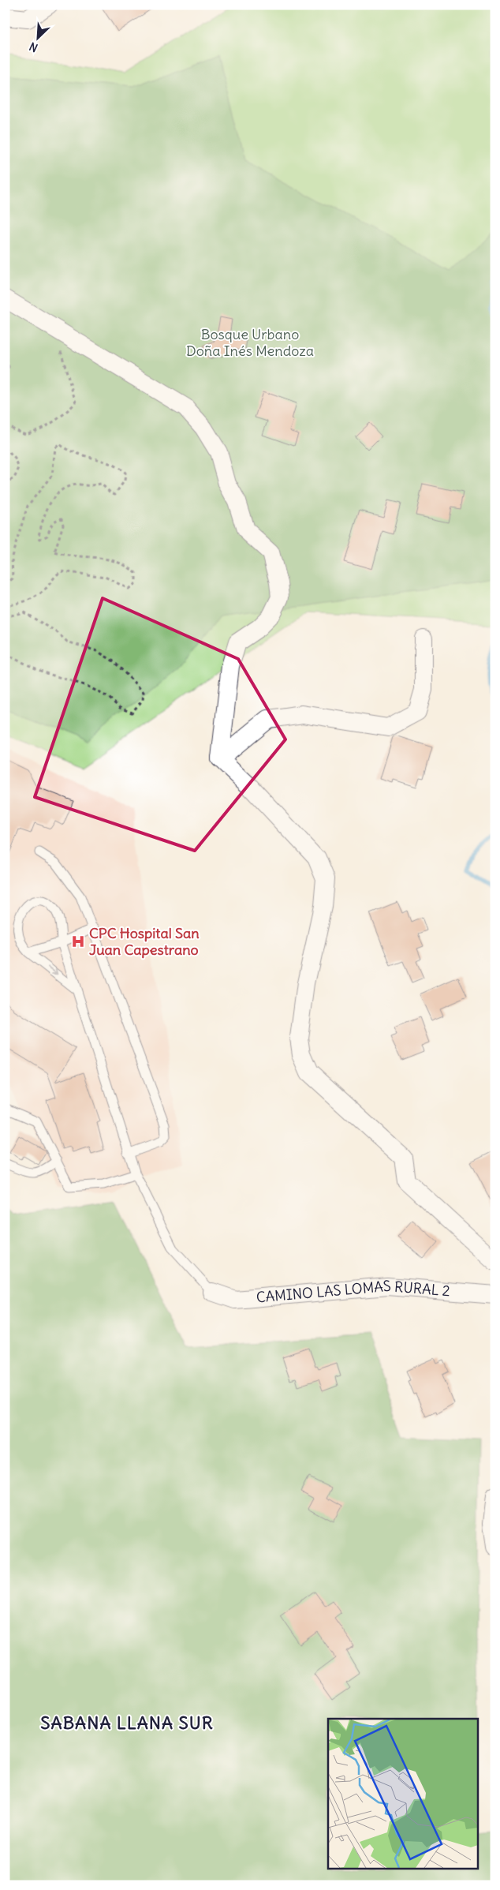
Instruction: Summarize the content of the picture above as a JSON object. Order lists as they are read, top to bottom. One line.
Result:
{"streets":{"street":["CAMINO LAS LOMAS RURAL 2"]},"districts":["SABANA LLANA SUR"],"parks":["Bosque Urbano Doña Inés Mendoza"],"places":{"hospital":["CPC Hospital San Juan Capestrano"]},"north":"bottom left"}
